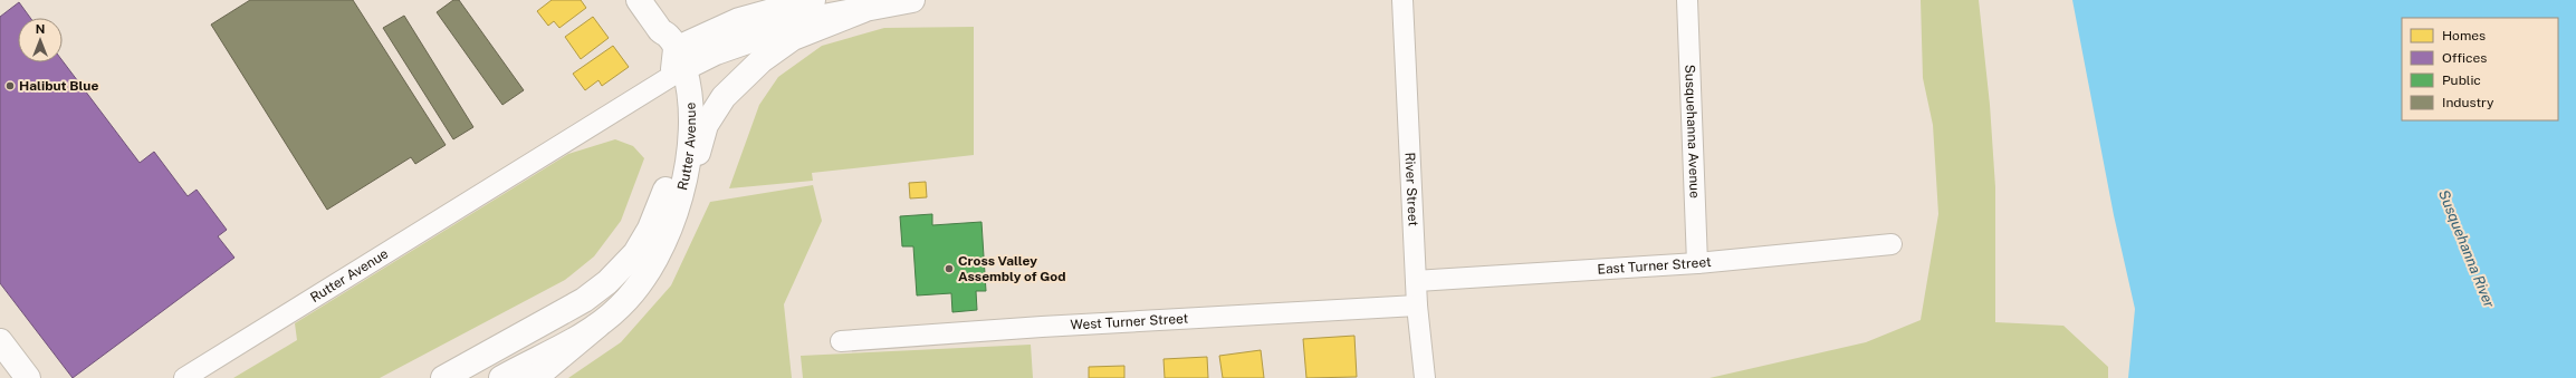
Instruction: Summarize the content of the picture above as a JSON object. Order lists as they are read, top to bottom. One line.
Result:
{"streets":{"main road":["Rutter Avenue"],"street":["Susquehanna Avenue","River Street","East Turner Street","West Turner Street"]},"crossings":[["Susquehanna Avenue","East Turner Street"],["River Street","East Turner Street"],["River Street","West Turner Street"]],"water":["Susquehanna River"],"places":["Halibut Blue","Cross Valley Assembly of God"],"legend":["Homes","Offices","Public","Industry"],"north":"top"}
